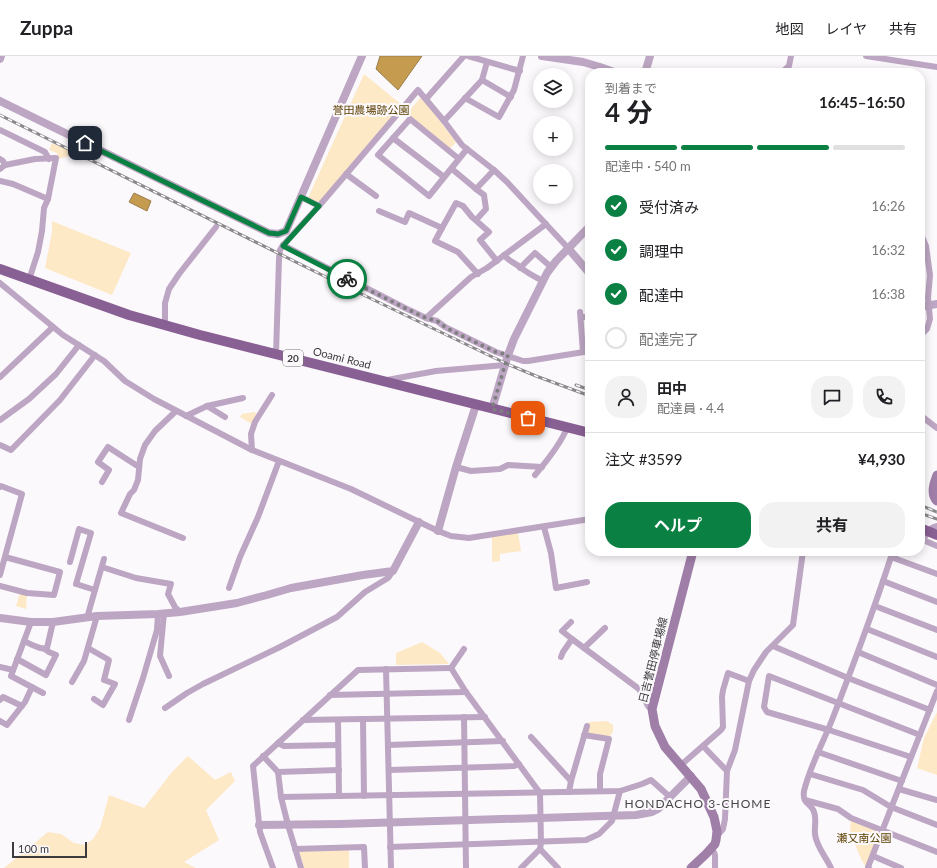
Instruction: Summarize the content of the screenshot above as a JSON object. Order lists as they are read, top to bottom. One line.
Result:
{"streets":{"main road":["20","Ooami Road","日吉誉田停車場線"]},"districts":["HONDACHO 3-CHOME"],"parks":["誉田農場跡公園","瀬又南公園"],"scale_bar":"100 m","page":{"header":"Zuppa","nav":["地図","レイヤ","共有"],"map_buttons":["+","−"],"heading":["4 分","到着まで","16:45–16:50"],"panel":["田中","配達員 · 4.4","注文 #3599","¥4,930"],"bar":"配達中 · 540 m","list":[["受付済み","16:26"],["調理中","16:32"],["配達中","16:38"],"配達完了"],"buttons":["ヘルプ","共有"],"scale":"100 m"}}
